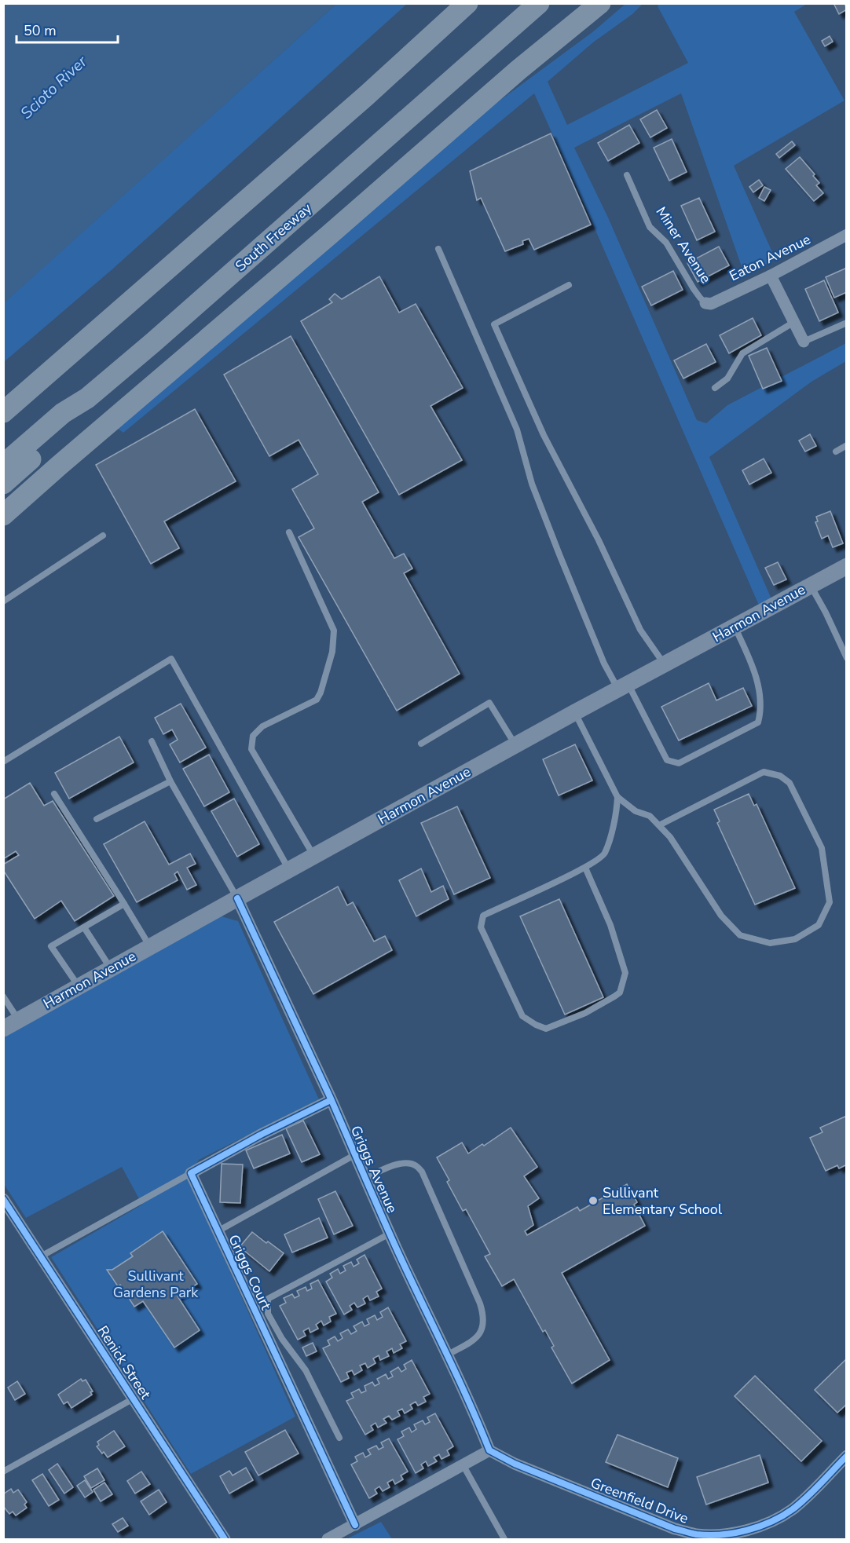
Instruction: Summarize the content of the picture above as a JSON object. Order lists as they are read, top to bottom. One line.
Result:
{"streets":{"highway":["South Freeway"],"main road":["Harmon Avenue"],"street":["Eaton Avenue","Griggs Avenue","Griggs Court","Renick Street","Greenfield Drive"],"lane":["Miner Avenue"]},"crossings":[["Miner Avenue","Eaton Avenue"],["Harmon Avenue","Griggs Avenue"],["Griggs Avenue","Greenfield Drive"]],"water":["Scioto River"],"parks":["Sullivant Gardens Park"],"places":["Sullivant Elementary School"],"scale_bar":"50 m"}
